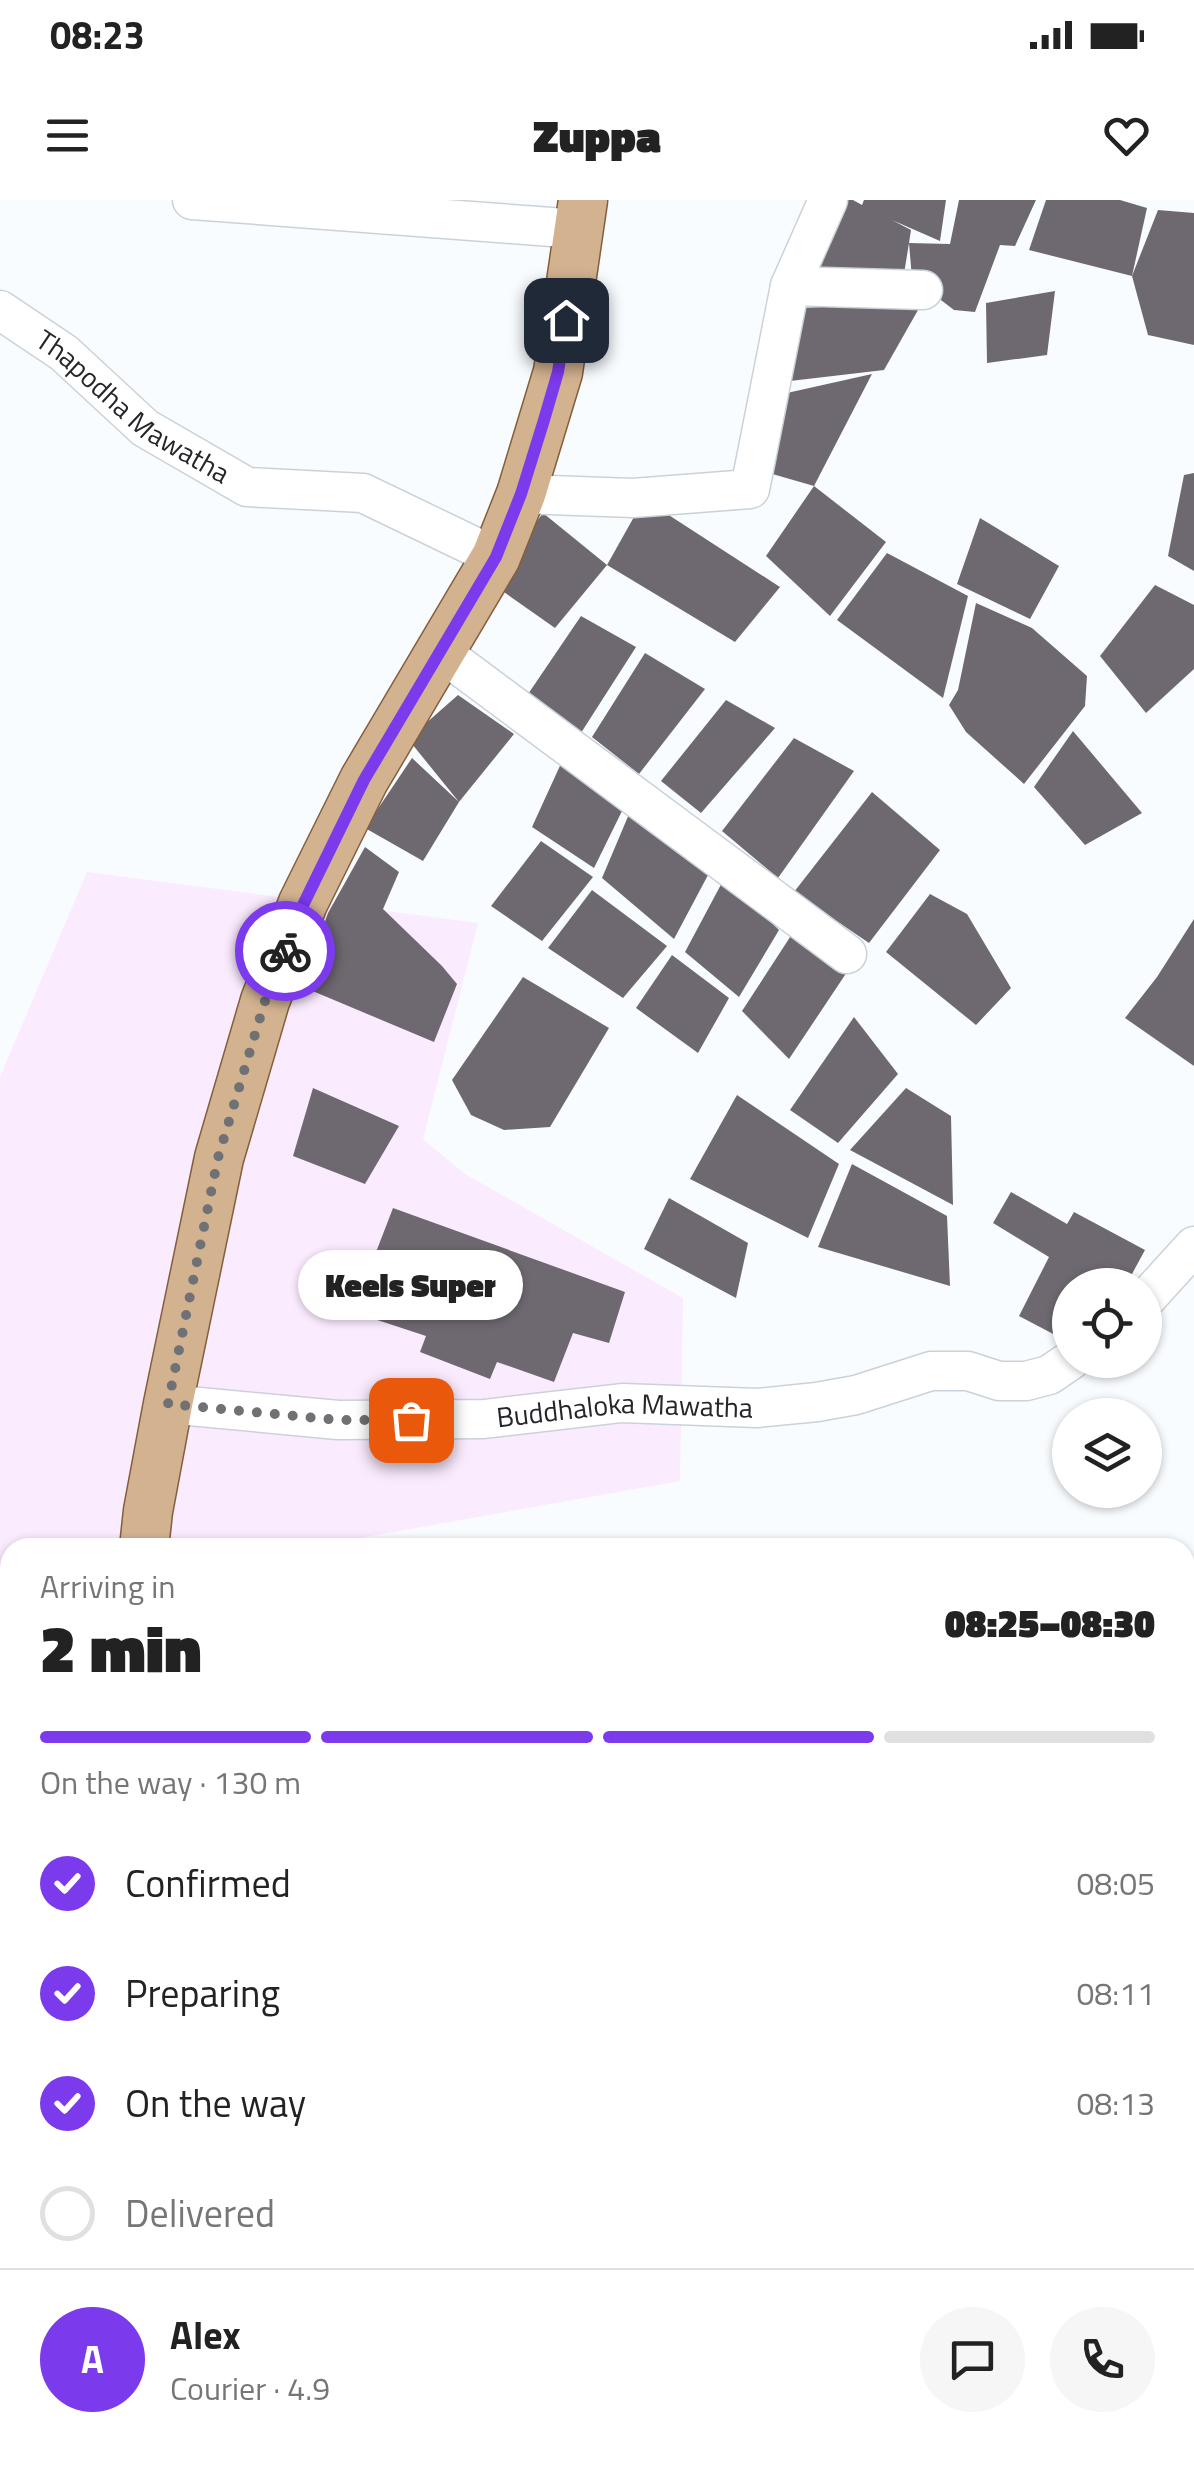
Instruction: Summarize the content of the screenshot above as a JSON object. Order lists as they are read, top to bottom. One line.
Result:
{"streets":{"street":["Thapodha Mawatha","Buddhaloka Mawatha"]},"places":["Keels Super"],"page":{"status":"08:23","header":"Zuppa","bubble":"Keels Super","heading":["2 min","Arriving in","08:25–08:30"],"panel":["Alex","Courier · 4.9"],"bar":"On the way · 130 m","list":[["Confirmed","08:05"],["Preparing","08:11"],["On the way","08:13"],"Delivered"],"round":"A"}}
